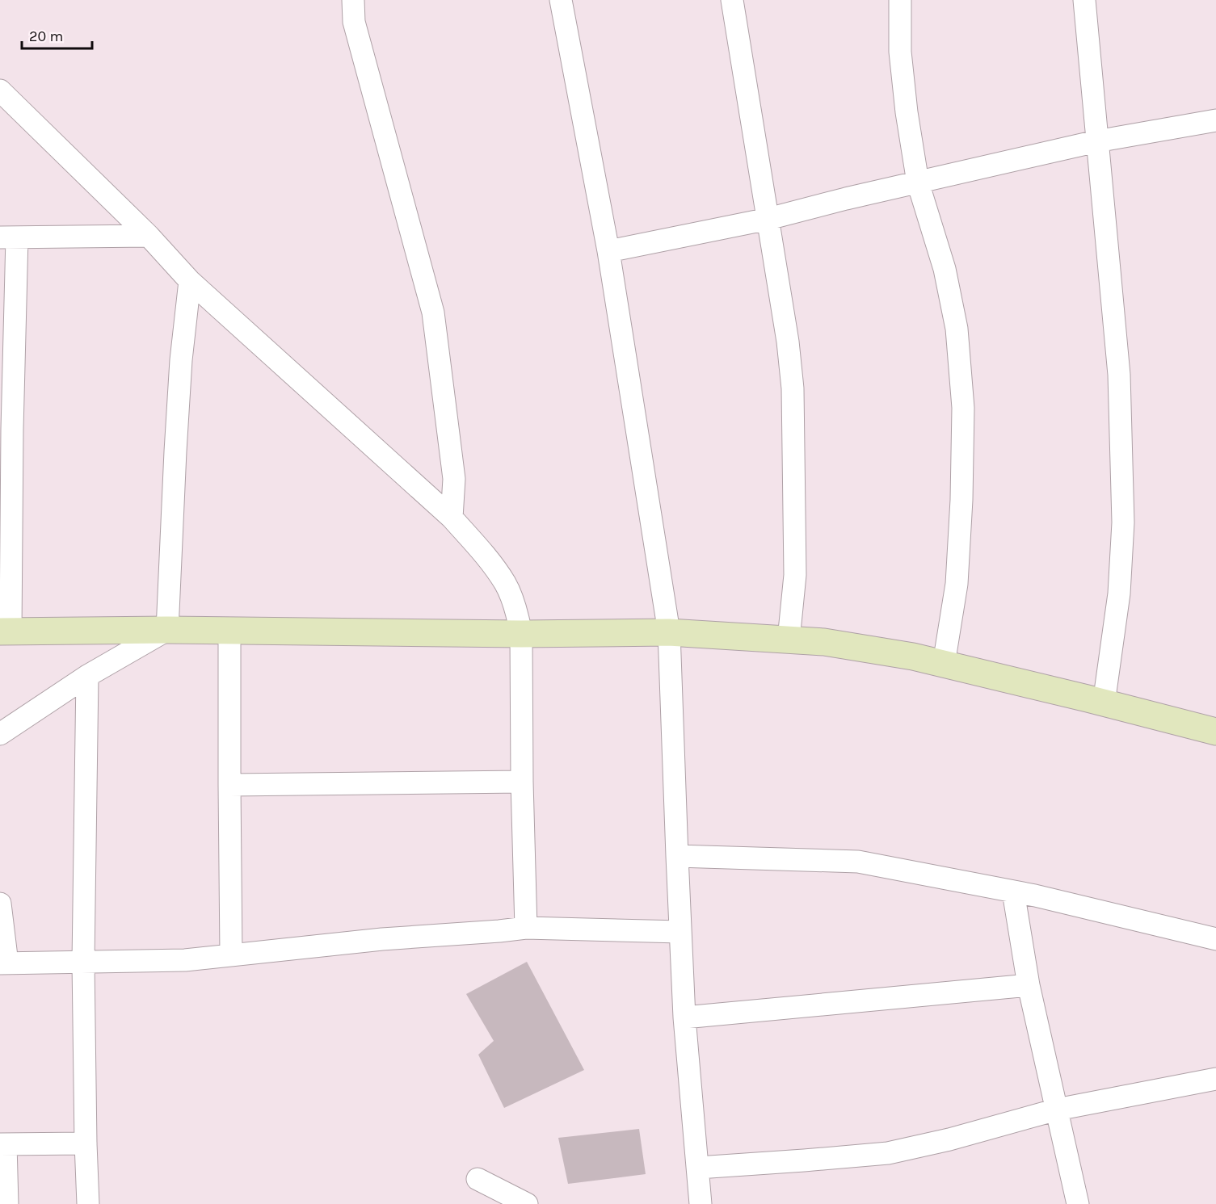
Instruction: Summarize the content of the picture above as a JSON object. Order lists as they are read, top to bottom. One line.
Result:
{"scale_bar":"20 m"}
